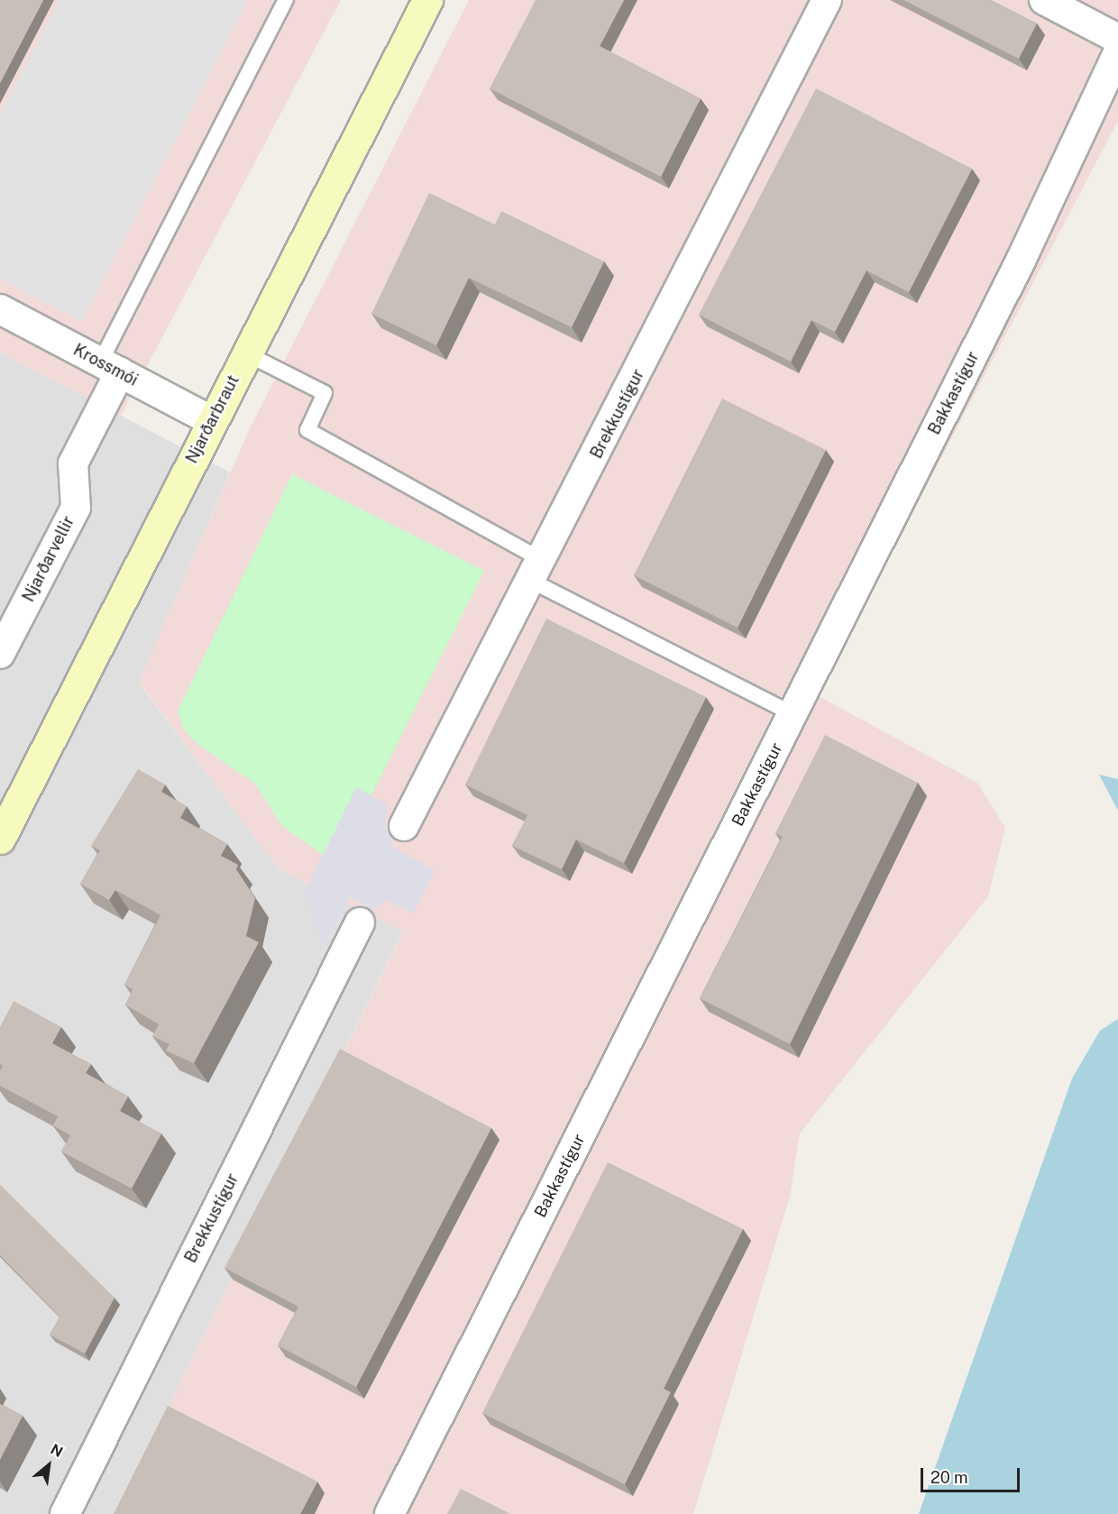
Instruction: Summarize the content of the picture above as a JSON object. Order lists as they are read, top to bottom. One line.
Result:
{"streets":{"main road":["Njarðarbraut"],"street":["Krossmói","Bakkastígur","Brekkustígur","Njarðarvellir"]},"crossings":[["Krossmói","Njarðarbraut"],["Krossmói","Njarðarvellir"]],"scale_bar":"20 m","north":"top right"}
